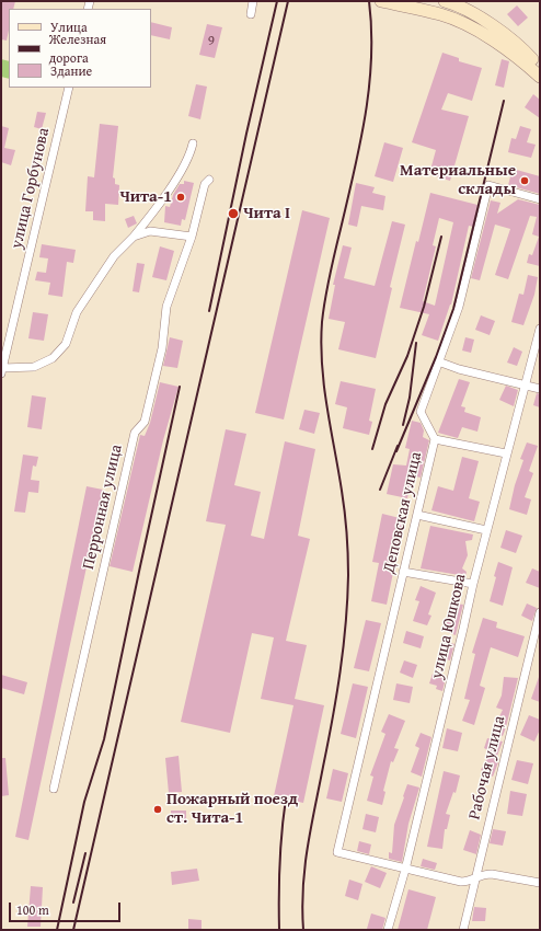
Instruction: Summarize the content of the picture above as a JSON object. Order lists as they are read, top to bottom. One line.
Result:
{"streets":{"street":["улица Горбунова","Перронная улица","Деповская улица","улица Юшкова","Рабочая улица"]},"crossings":[["Деповская улица","улица Юшкова"]],"places":["Материальные склады","Чита-1","Чита I","Пожарный поезд ст. Чита-1"],"house_numbers":["9"],"legend":["Улица","Железная дорога","Здание"],"scale_bar":"100 m"}
